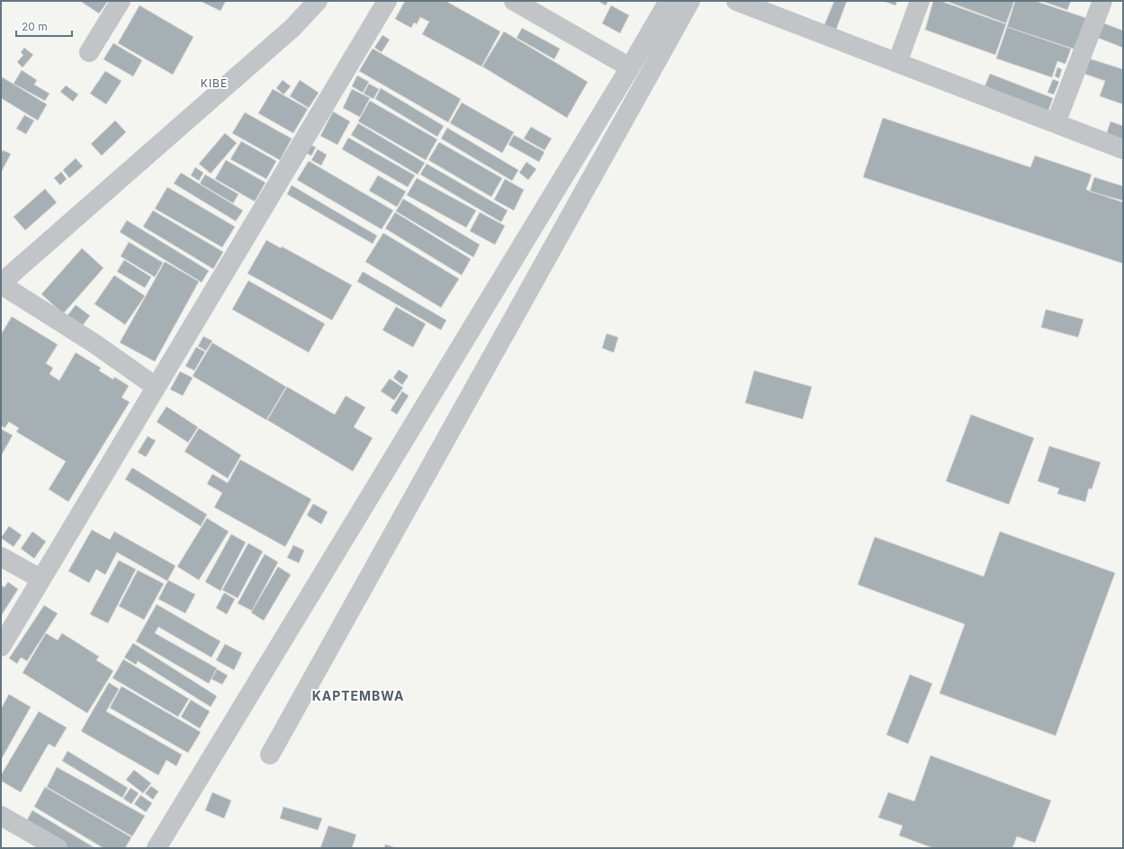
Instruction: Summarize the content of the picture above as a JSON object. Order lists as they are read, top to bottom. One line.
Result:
{"districts":["KIBE","KAPTEMBWA"],"scale_bar":"20 m"}
